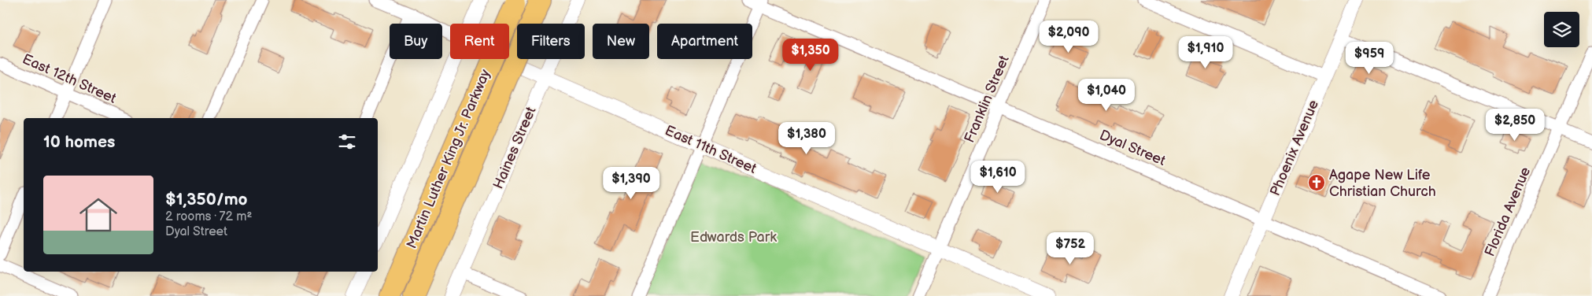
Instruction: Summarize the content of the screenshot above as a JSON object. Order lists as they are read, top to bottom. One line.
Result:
{"streets":{"highway":["Martin Luther King Jr. Parkway"],"street":["East 12th Street","Franklin Street","Haines Street","Dyal Street","Phoenix Avenue","East 11th Street","Florida Avenue"]},"crossings":[["Franklin Street","Dyal Street"],["Franklin Street","East 11th Street"],["Haines Street","East 11th Street"],["Dyal Street","Phoenix Avenue"]],"parks":["Edwards Park"],"places":{"church":["Agape New Life Christian Church"]},"page":{"price":["$2,090","$1,910","$1,350","$959","$1,040","$2,850","$1,380","$1,610","$1,390","$752"],"chip":["Buy","Rent","Filters","New","Apartment"],"heading":"10 homes","list":[{"name":"$1,350/mo","note":"2 rooms · 72 m² · Dyal Street"}]}}
